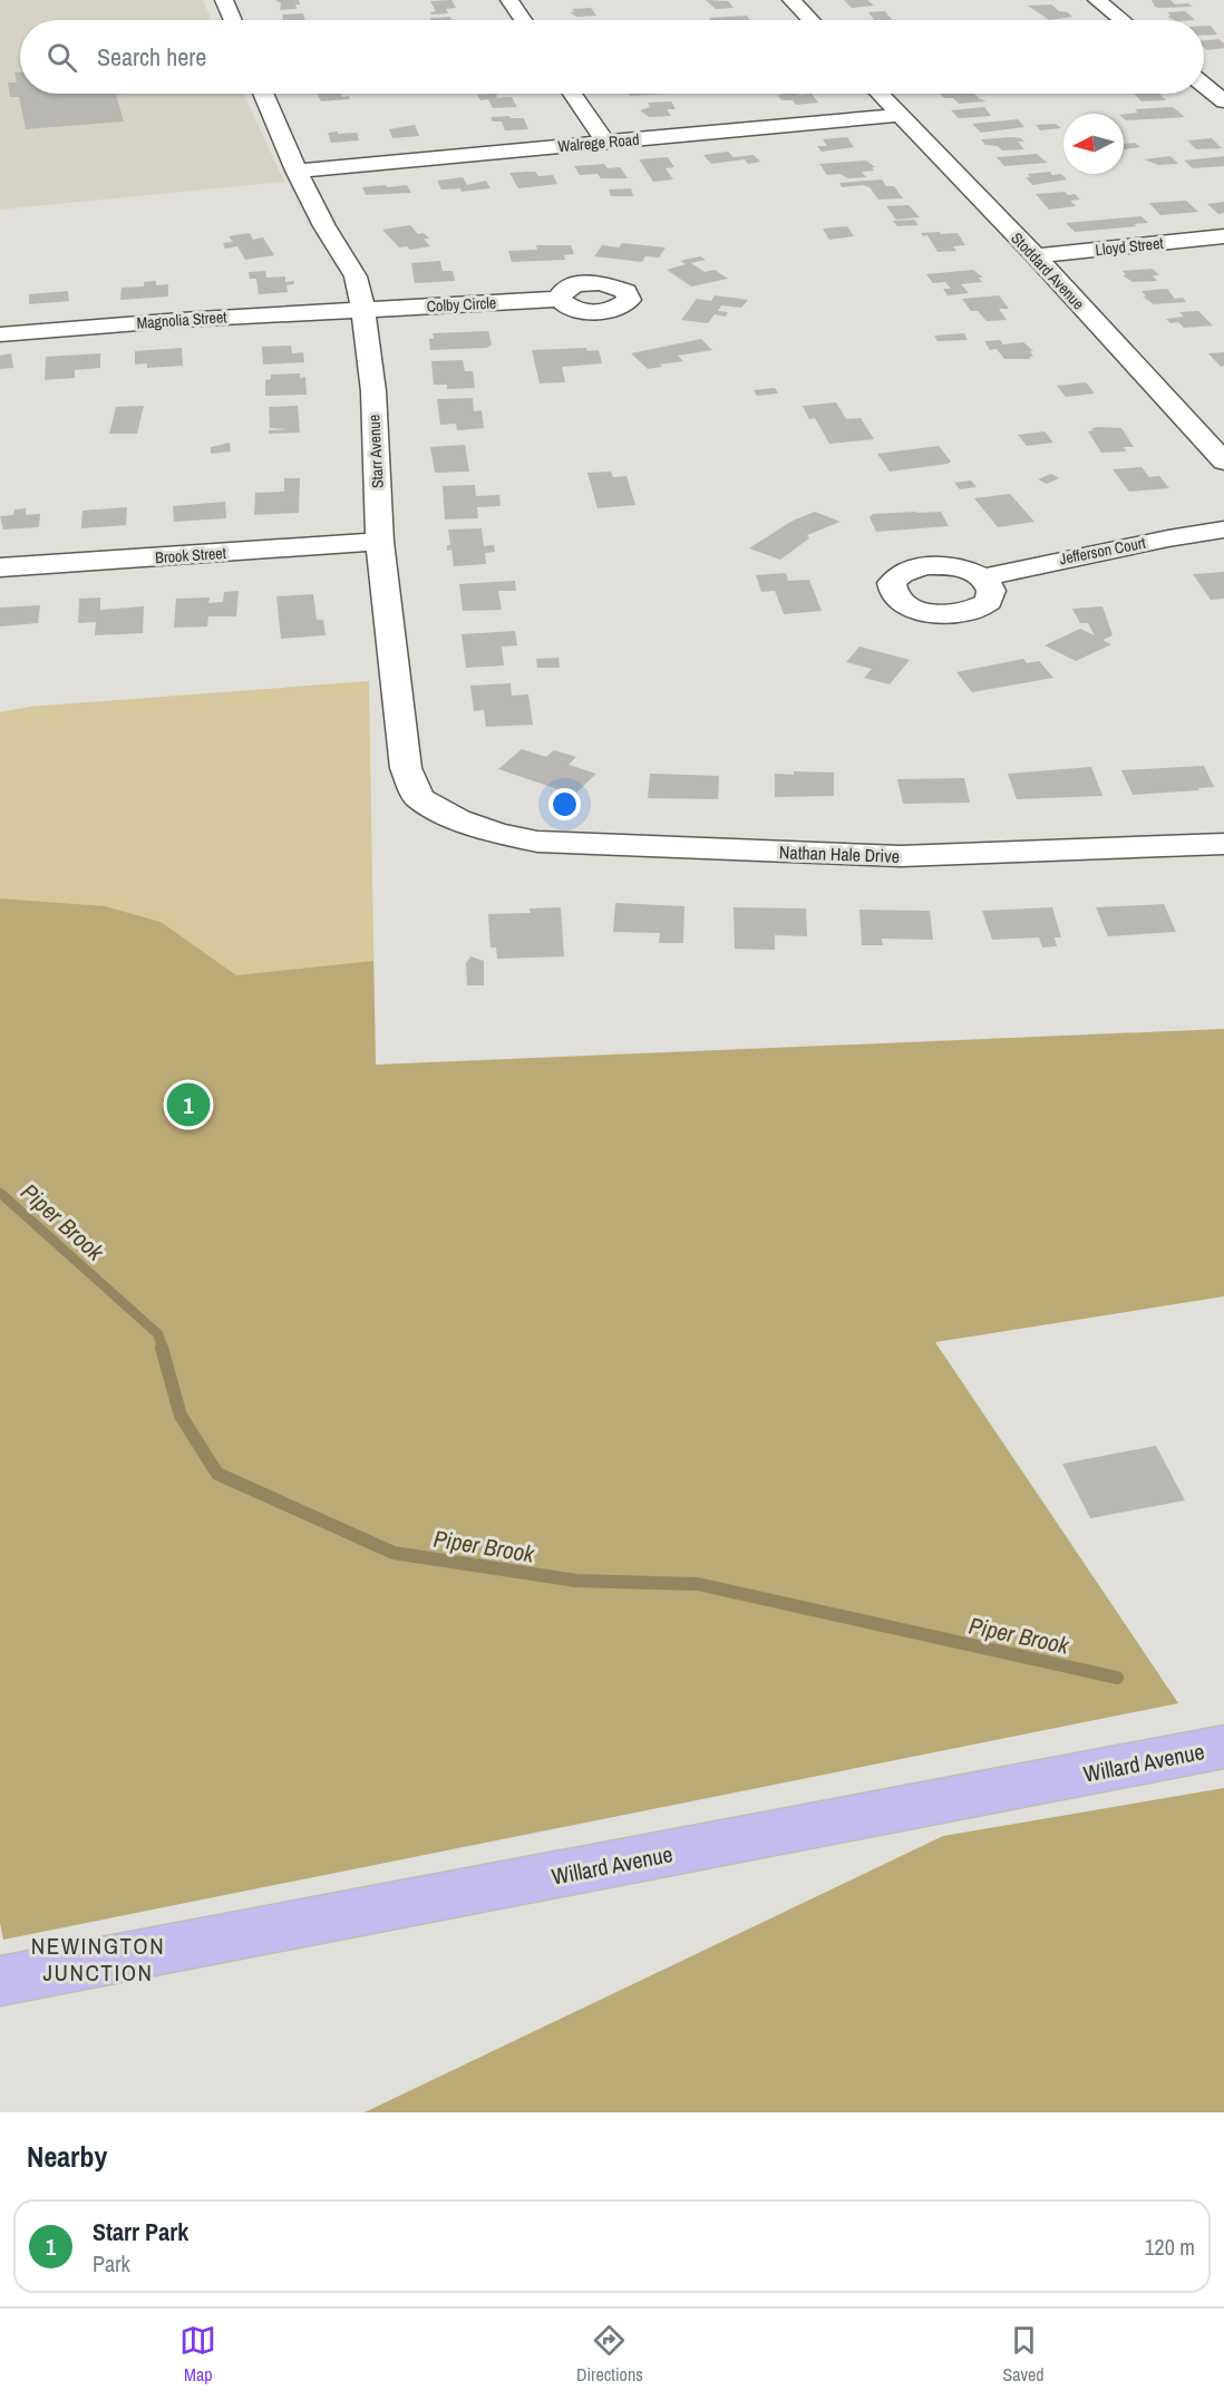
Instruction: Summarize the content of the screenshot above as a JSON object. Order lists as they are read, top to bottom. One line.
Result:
{"streets":{"main road":["Willard Avenue"],"street":["Walrege Road","Lloyd Street","Stoddard Avenue","Colby Circle","Magnolia Street","Starr Avenue","Jefferson Court","Brook Street","Nathan Hale Drive"]},"crossings":[["Walrege Road","Stoddard Avenue"],["Walrege Road","Starr Avenue"],["Lloyd Street","Stoddard Avenue"],["Colby Circle","Magnolia Street"],["Colby Circle","Starr Avenue"],["Magnolia Street","Starr Avenue"],["Starr Avenue","Brook Street"],["Starr Avenue","Nathan Hale Drive"]],"districts":["NEWINGTON JUNCTION"],"water":["Piper Brook"],"north":"left","page":{"search":"Search here","pins":"1","heading":"Nearby","list":[{"mark":"1","name":"Starr Park","note":"Park","value":"120 m"}],"nav":["Map","Directions","Saved"]}}
